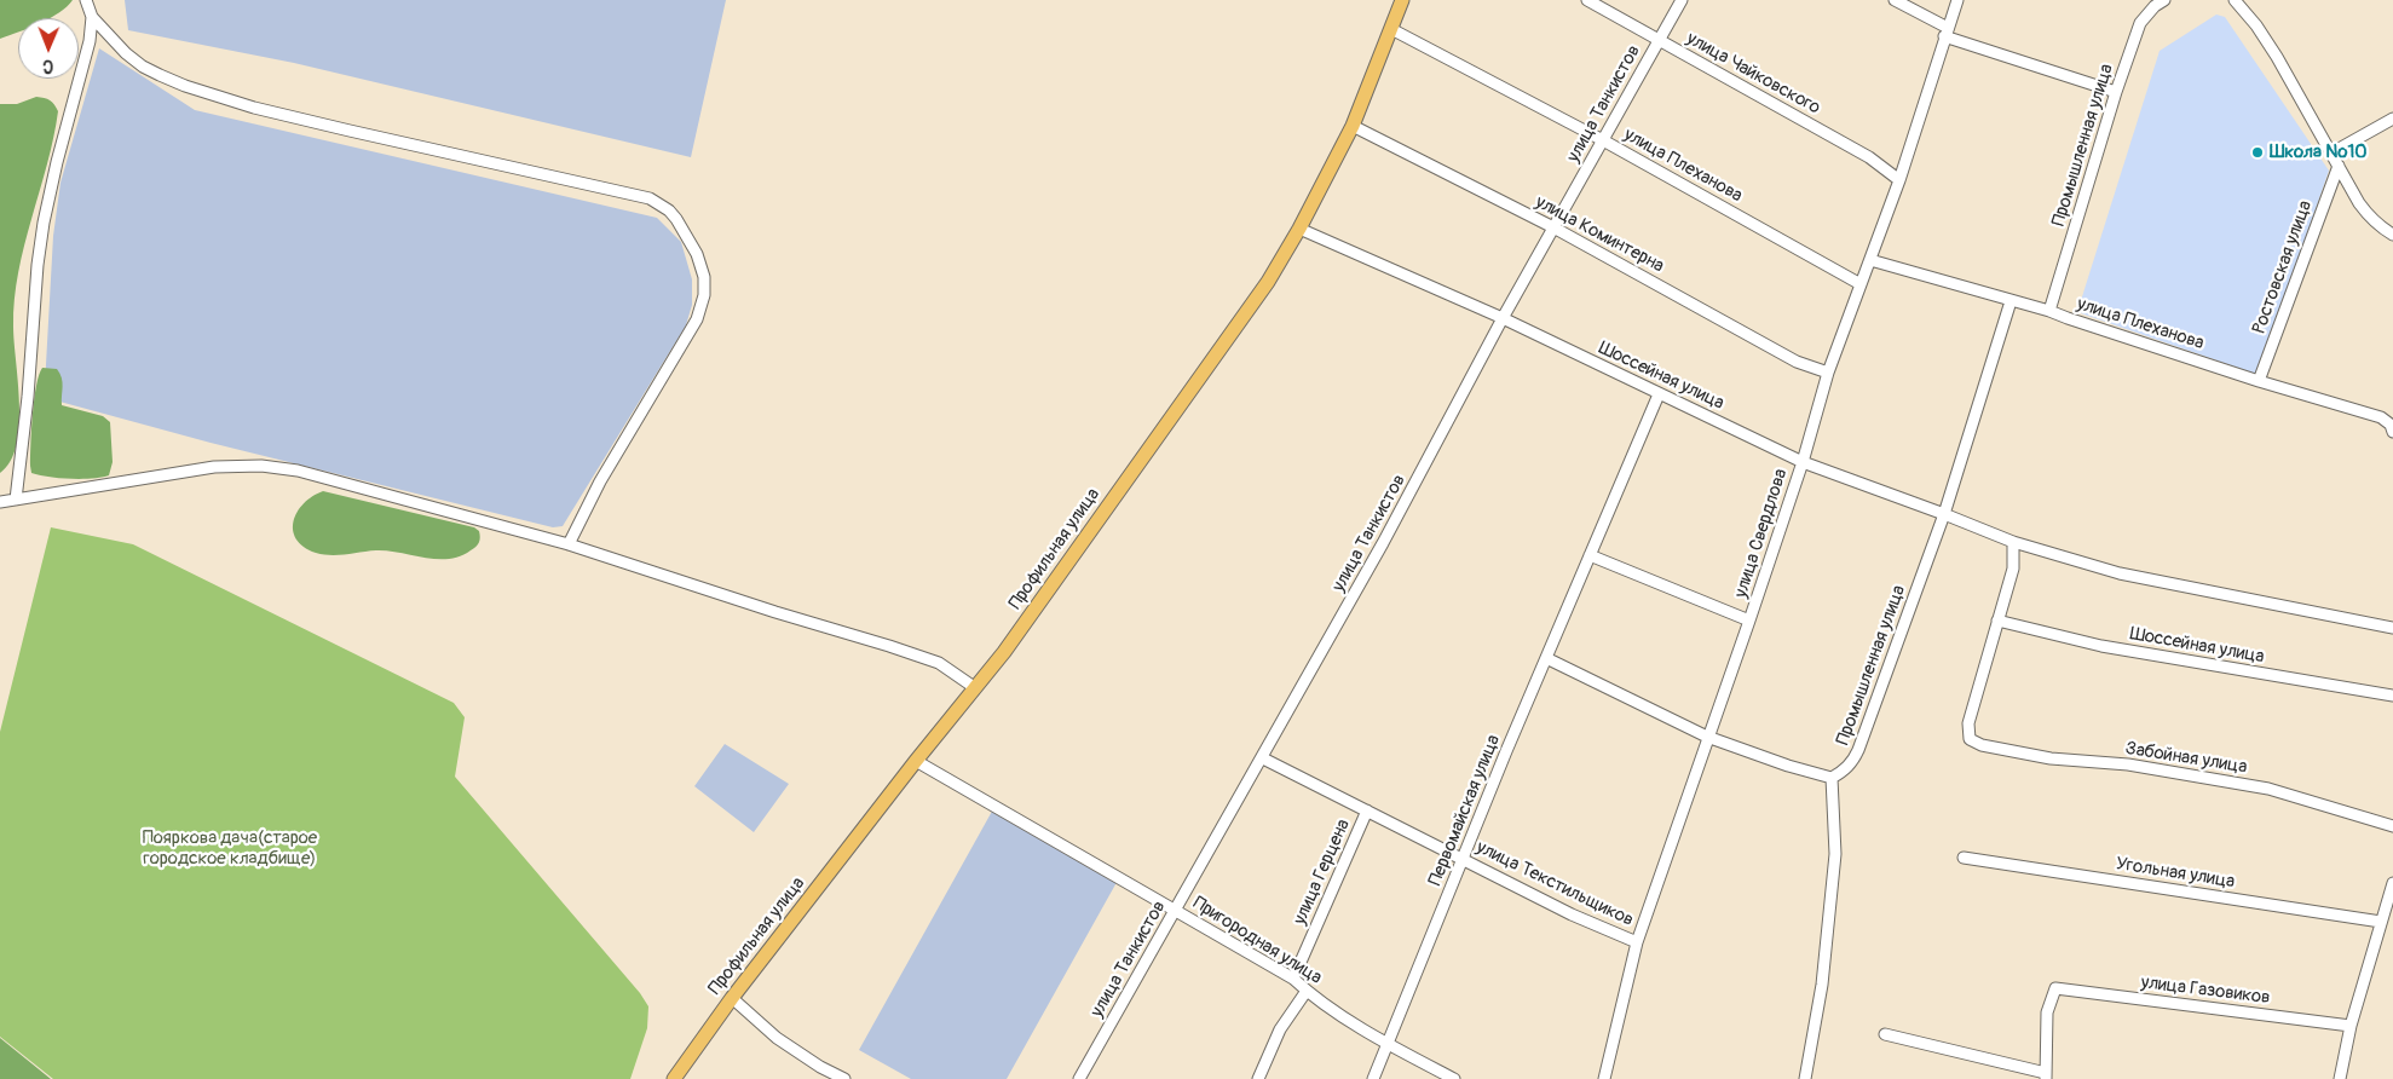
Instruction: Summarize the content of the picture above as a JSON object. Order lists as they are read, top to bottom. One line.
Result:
{"streets":{"main road":["Профильная улица"],"street":["улица Чайковского","улица Танкистов","Промышленная улица","улица Плеханова","улица Коминтерна","Ростовская улица","Шоссейная улица","улица Свердлова","Забойная улица","Первомайская улица","улица Герцена","Угольная улица","улица Текстильщиков","Пригородная улица","улица Газовиков"]},"crossings":[["улица Чайковского","улица Танкистов"],["улица Чайковского","улица Свердлова"],["улица Танкистов","улица Плеханова"],["улица Танкистов","улица Коминтерна"],["улица Танкистов","Шоссейная улица"],["улица Танкистов","улица Текстильщиков"],["улица Танкистов","Пригородная улица"],["Промышленная улица","улица Плеханова"],["Промышленная улица","Шоссейная улица"],["улица Плеханова","Ростовская улица"],["улица Плеханова","улица Свердлова"],["улица Плеханова","Профильная улица"],["улица Коминтерна","улица Свердлова"],["улица Коминтерна","Профильная улица"],["Шоссейная улица","улица Свердлова"],["Шоссейная улица","Профильная улица"],["Шоссейная улица","Забойная улица"],["Шоссейная улица","Первомайская улица"],["улица Свердлова","улица Текстильщиков"],["Профильная улица","Пригородная улица"],["Первомайская улица","улица Текстильщиков"],["Первомайская улица","Пригородная улица"],["улица Герцена","улица Текстильщиков"],["улица Герцена","Пригородная улица"]],"parks":["Пояркова дача(старое городское кладбище)"],"places":["Школа №10"],"north":"bottom"}
